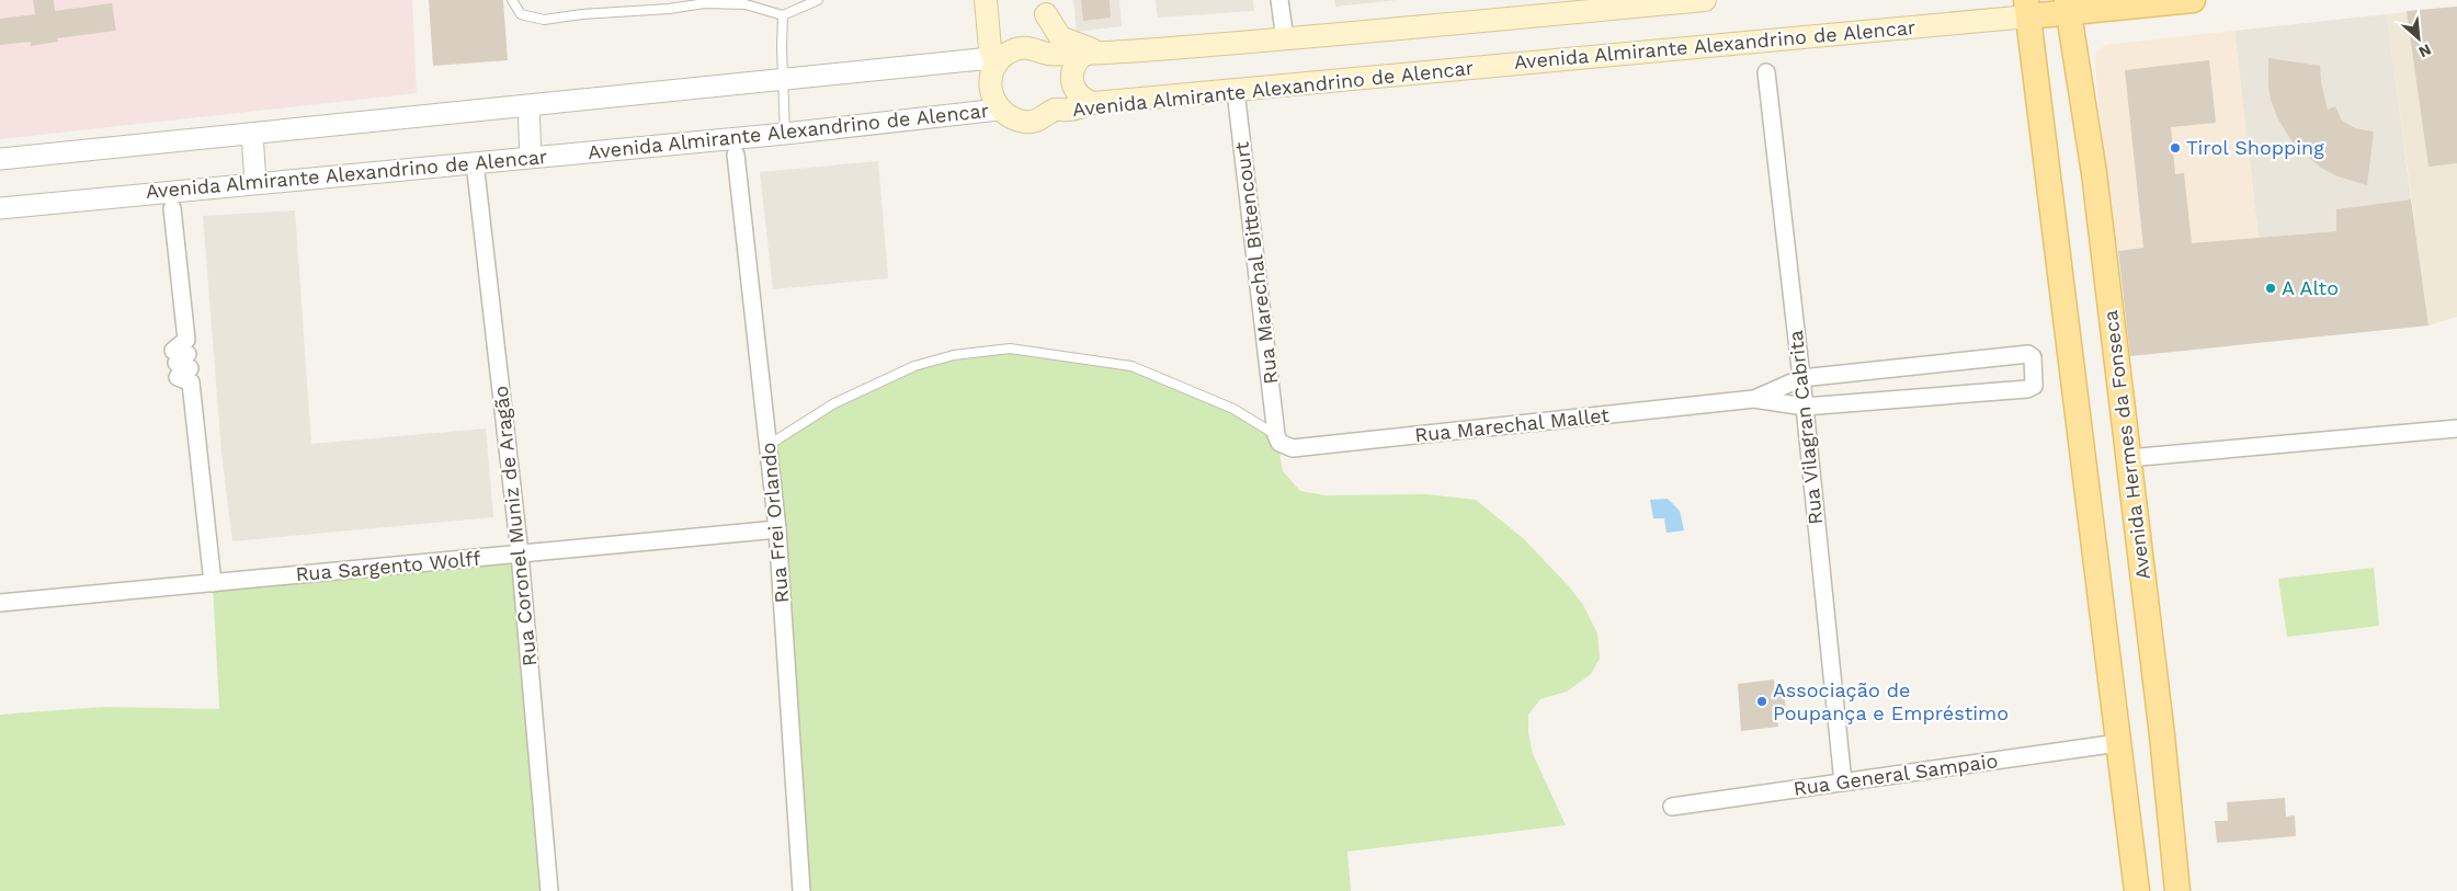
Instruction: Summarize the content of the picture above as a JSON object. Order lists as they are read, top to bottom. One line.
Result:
{"streets":{"main road":["Avenida Almirante Alexandrino de Alencar","Avenida Hermes da Fonseca"],"street":["Rua Marechal Bittencourt","Rua Marechal Mallet","Rua Vilagran Cabrita","Rua Frei Orlando","Rua Coronel Muniz de Aragão","Rua Sargento Wolff","Rua General Sampaio"]},"crossings":[["Avenida Almirante Alexandrino de Alencar","Rua Marechal Bittencourt"],["Avenida Almirante Alexandrino de Alencar","Avenida Hermes da Fonseca"],["Avenida Almirante Alexandrino de Alencar","Rua Coronel Muniz de Aragão"],["Rua Marechal Bittencourt","Rua Marechal Mallet"],["Rua Marechal Mallet","Rua Vilagran Cabrita"],["Rua Vilagran Cabrita","Rua General Sampaio"],["Rua Frei Orlando","Rua Sargento Wolff"],["Rua Coronel Muniz de Aragão","Rua Sargento Wolff"]],"places":["Tirol Shopping","A Alto","Associação de Poupança e Empréstimo"],"north":"bottom right"}
